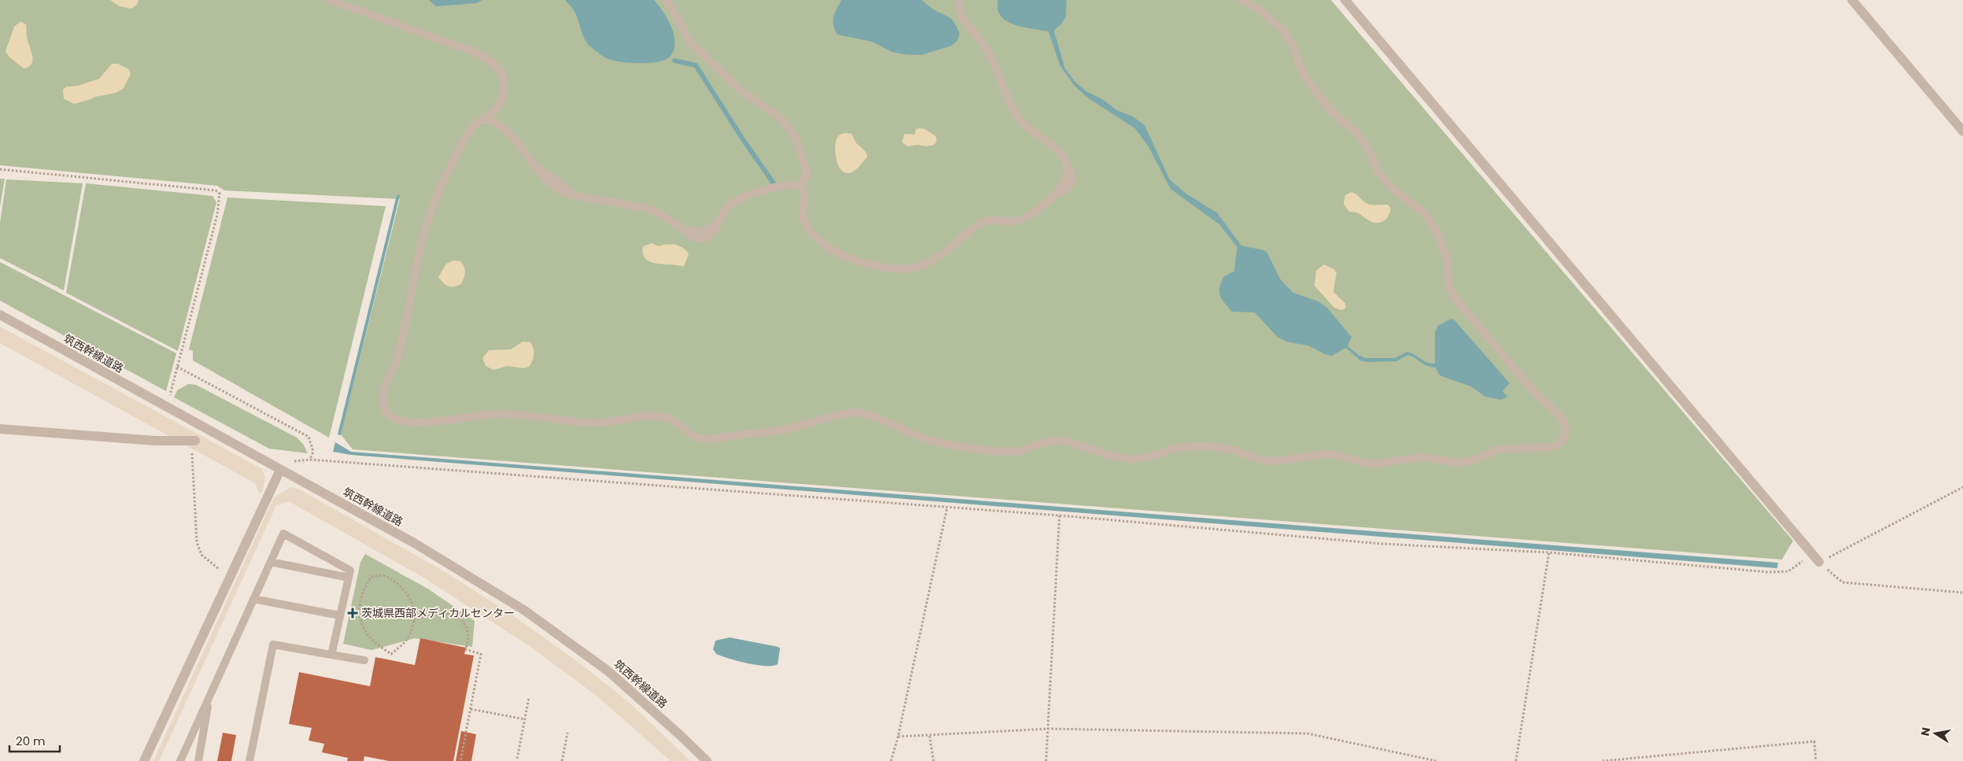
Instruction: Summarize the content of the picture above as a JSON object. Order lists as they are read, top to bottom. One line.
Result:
{"streets":{"street":["筑西幹線道路"]},"places":{"health":["茨城県西部メディカルセンター"]},"scale_bar":"20 m","north":"left"}
